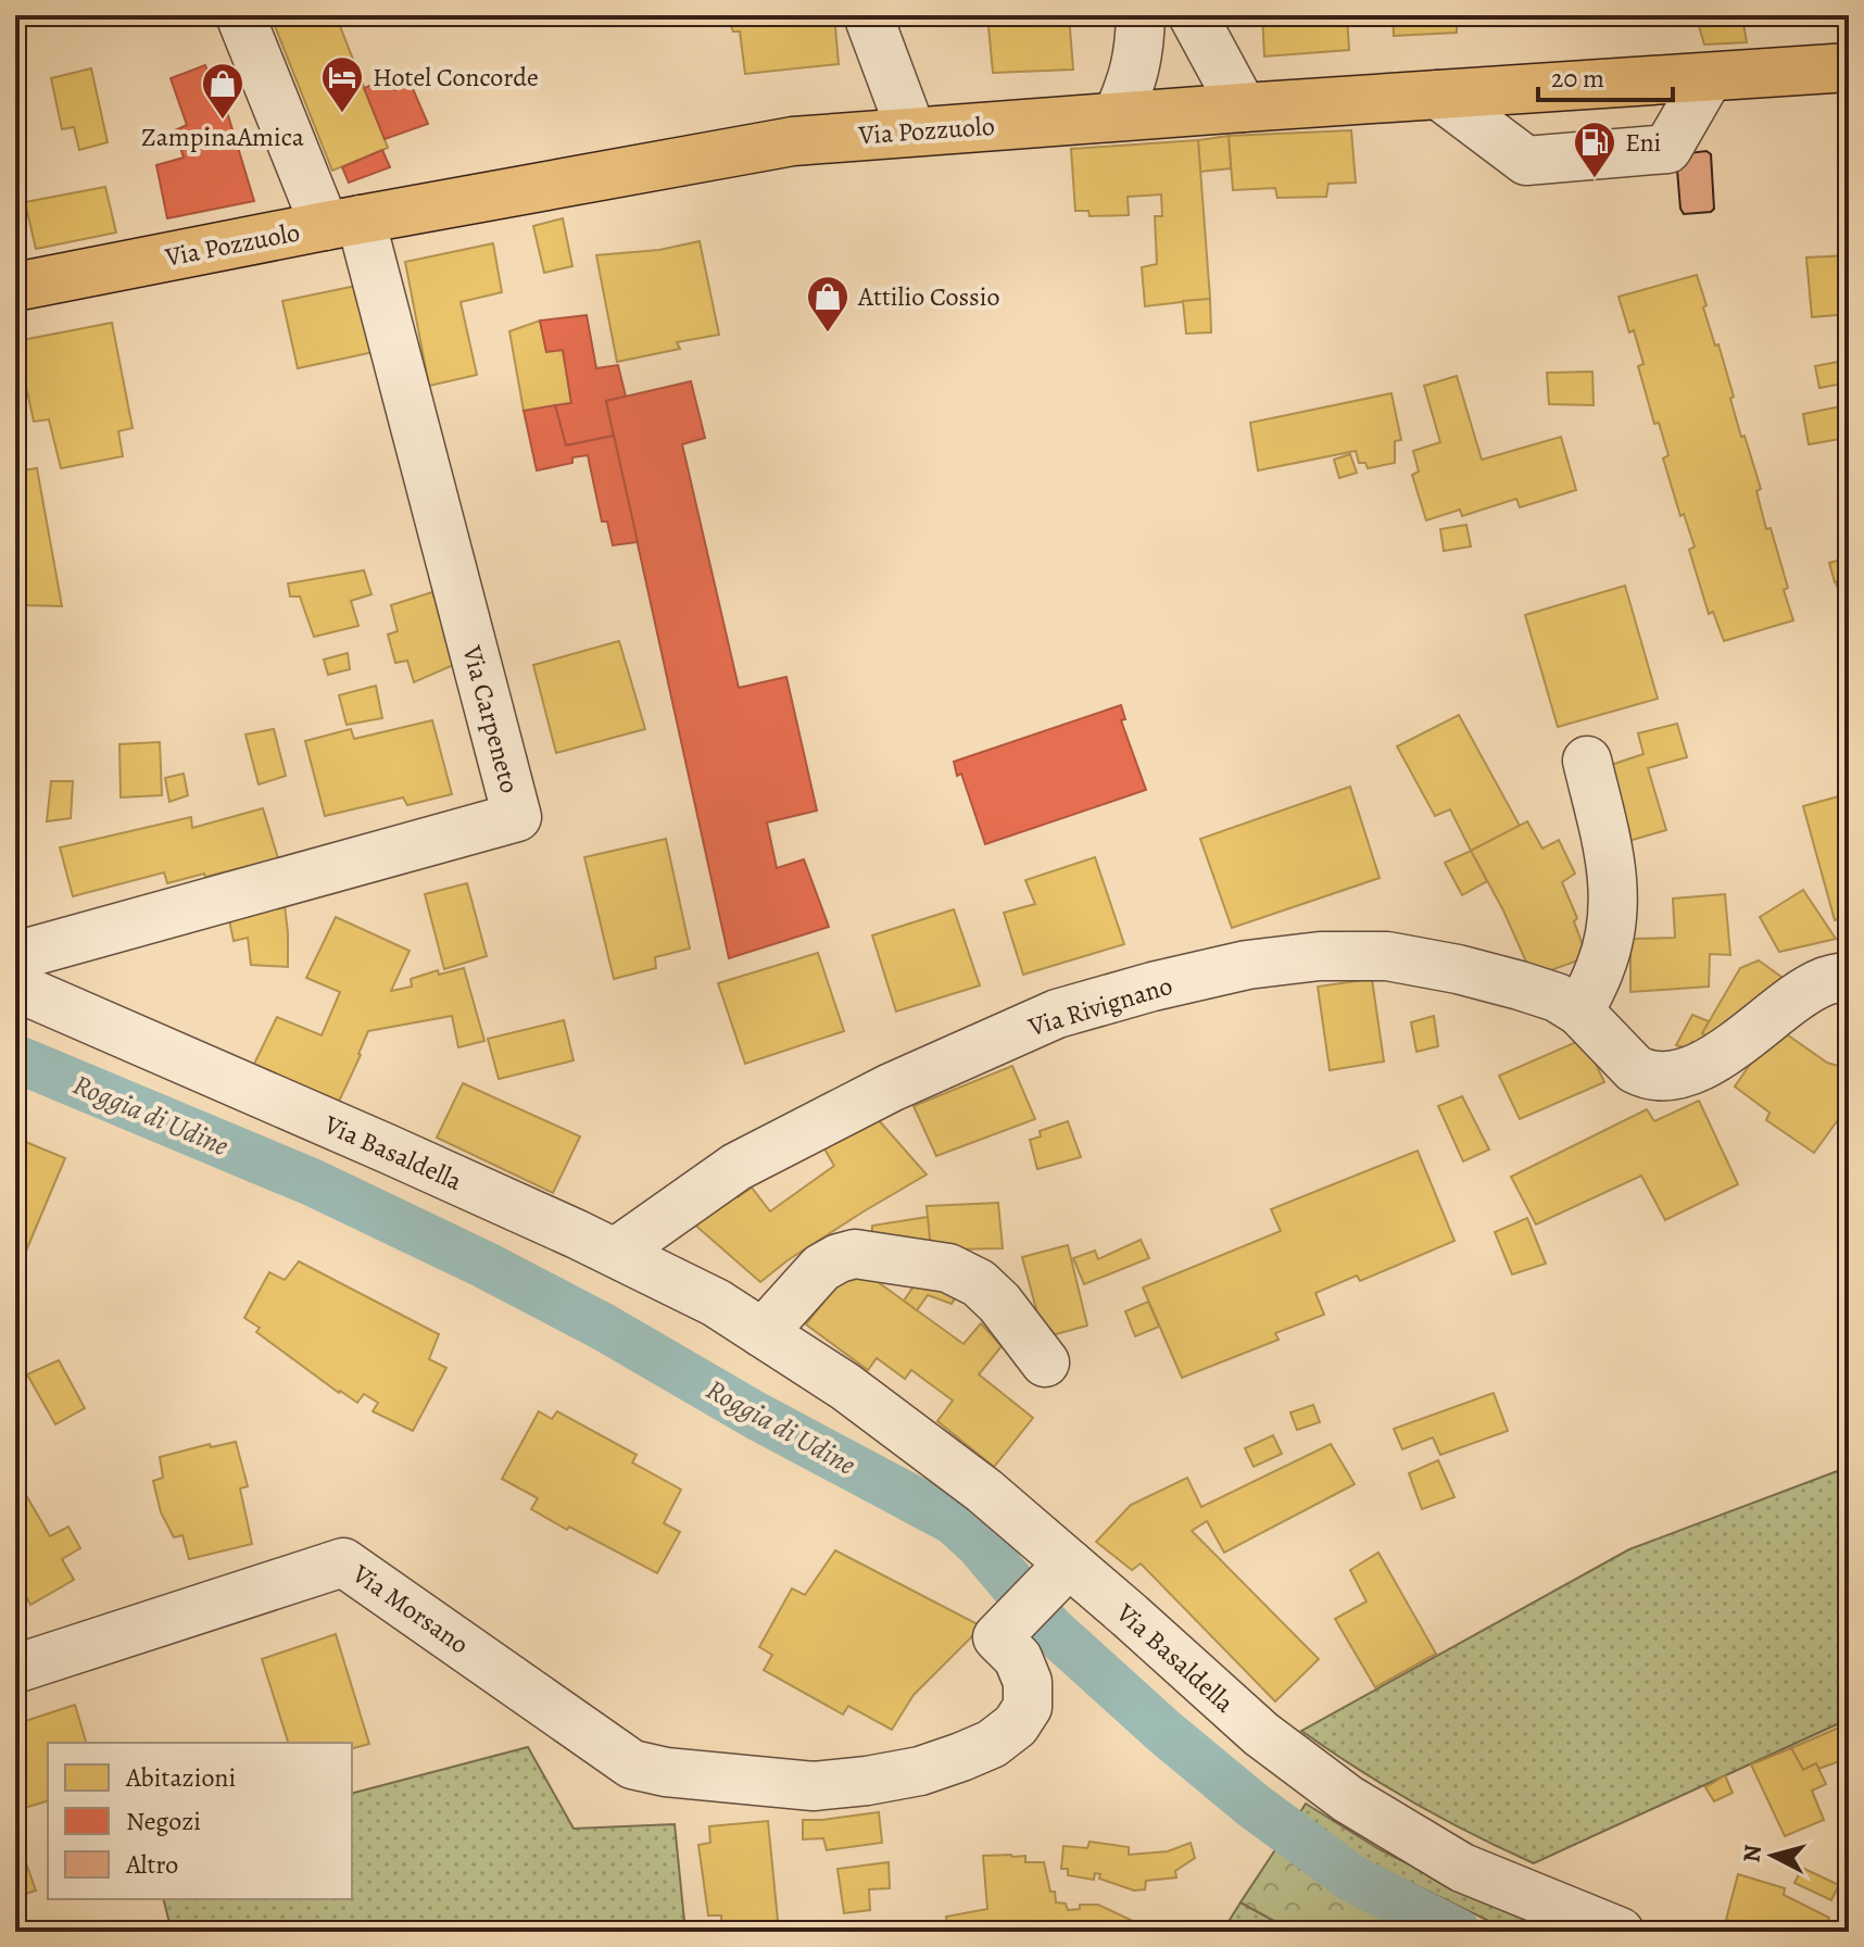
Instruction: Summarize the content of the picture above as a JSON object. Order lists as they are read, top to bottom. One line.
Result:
{"streets":{"main road":["Via Pozzuolo"],"street":["Via Carpeneto","Via Rivignano","Via Basaldella","Via Morsano"]},"crossings":[["Via Pozzuolo","Via Carpeneto"],["Via Rivignano","Via Basaldella"],["Via Basaldella","Via Morsano"]],"water":["Roggia di Udine"],"places":{"hotel":["Hotel Concorde"],"shop":["ZampinaAmica","Attilio Cossio"],"fuel station":["Eni"]},"legend":["Abitazioni","Negozi","Altro"],"scale_bar":"20 m","north":"left"}
